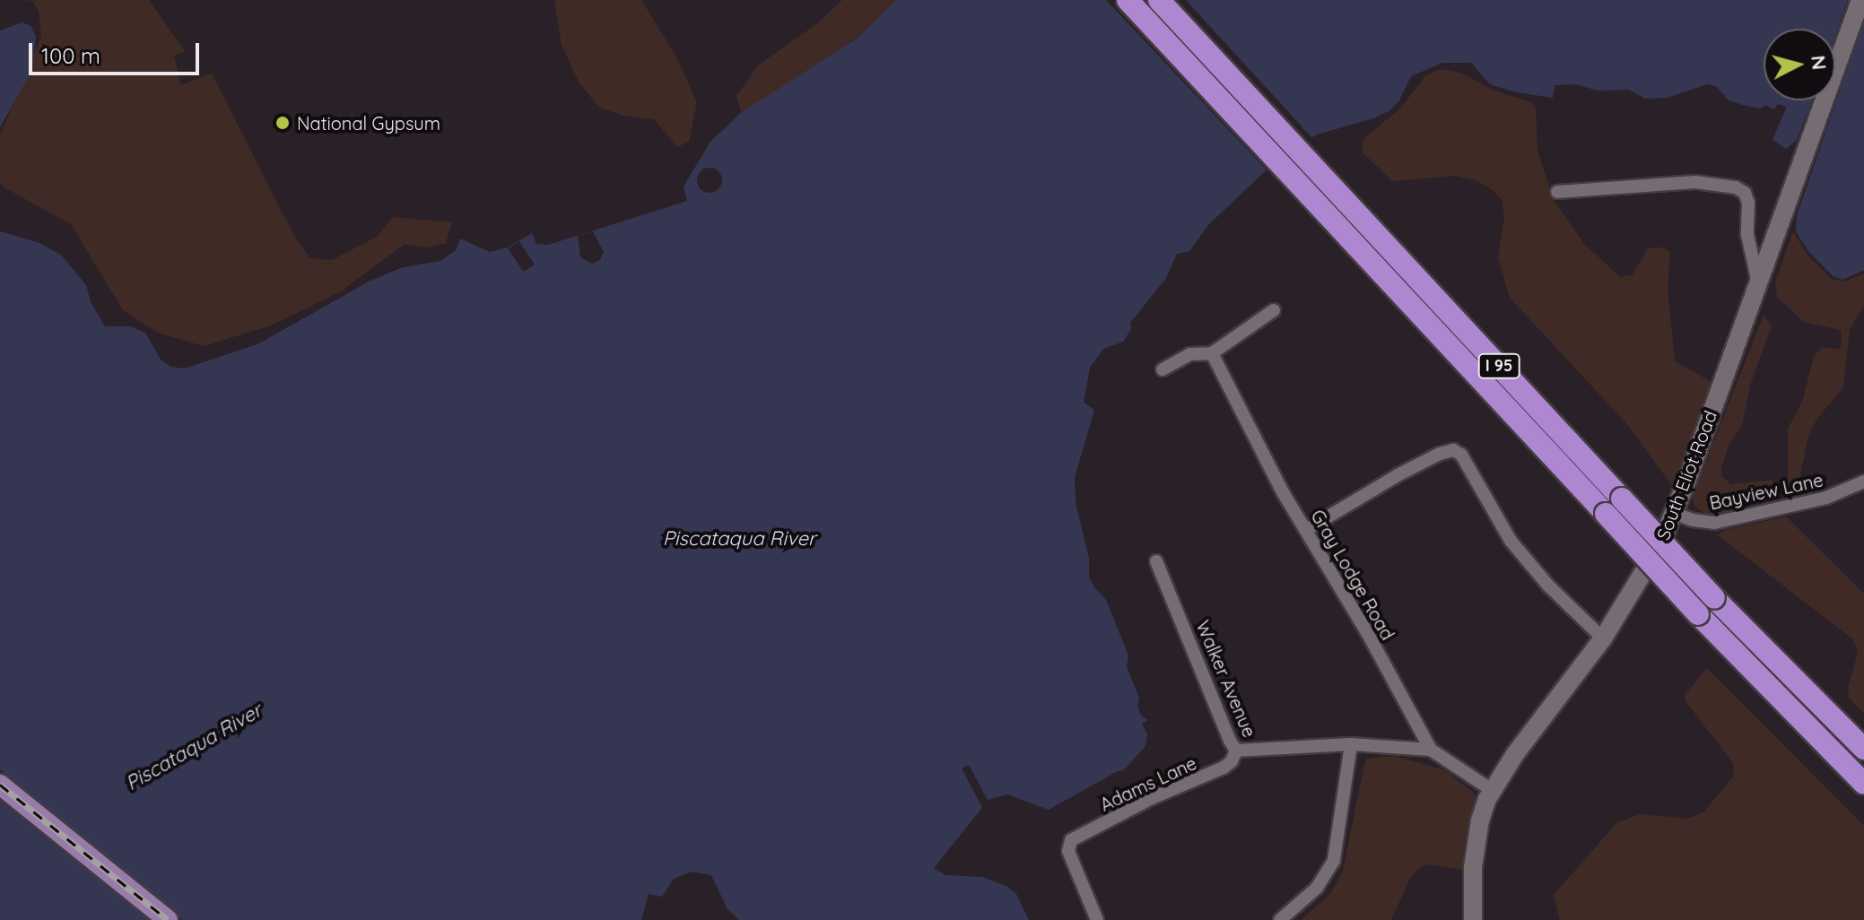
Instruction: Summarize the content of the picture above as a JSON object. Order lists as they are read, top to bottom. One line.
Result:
{"streets":{"highway":["I 95"],"main road":["South Eliot Road"],"street":["Bayview Lane","Gray Lodge Road","Walker Avenue","Adams Lane"]},"crossings":[["South Eliot Road","Bayview Lane"],["South Eliot Road","Gray Lodge Road"],["Gray Lodge Road","Walker Avenue"],["Walker Avenue","Adams Lane"]],"water":["Piscataqua River"],"places":["National Gypsum"],"scale_bar":"100 m","north":"right"}
